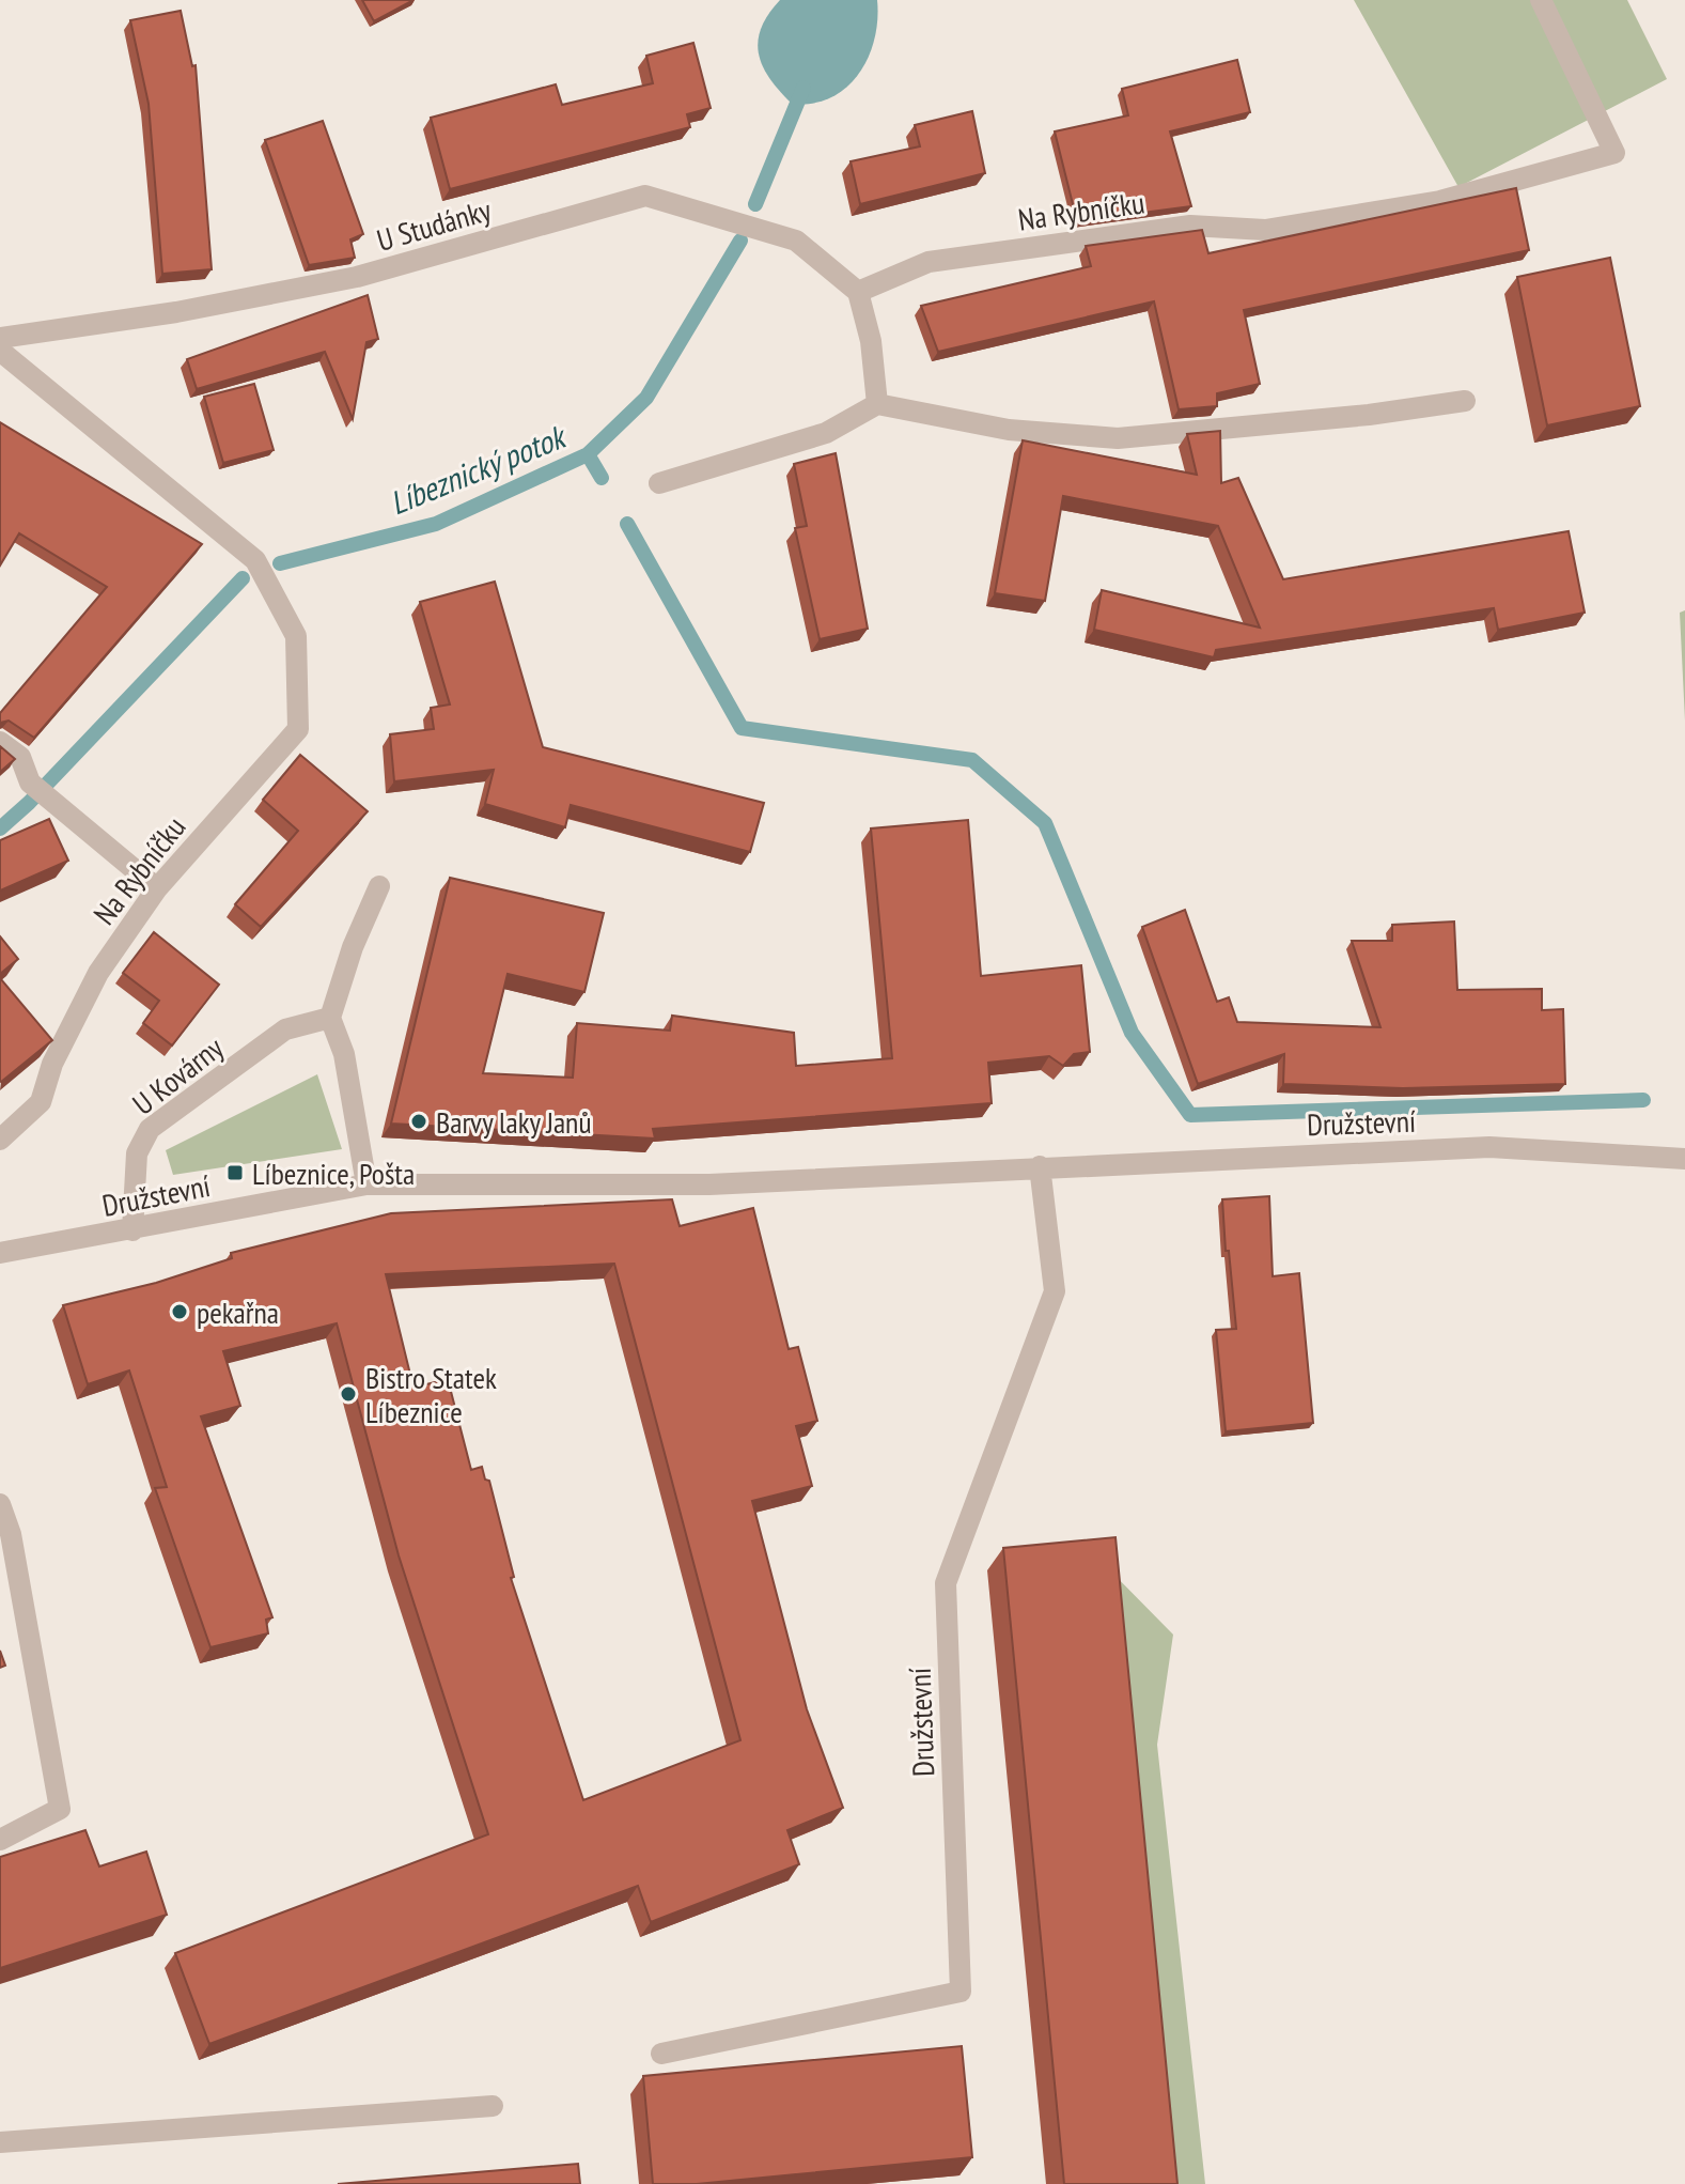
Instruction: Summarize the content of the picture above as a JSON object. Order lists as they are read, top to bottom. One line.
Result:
{"streets":{"street":["Na Rybníčku","U Studánky","U Kovárny","Družstevní"]},"crossings":[["Na Rybníčku","U Studánky"],["U Kovárny","Družstevní"]],"water":["Líbeznický potok"],"places":{"other":["Barvy laky Janů","pekařna","Bistro Statek Líbeznice"],"transit":["Líbeznice, Pošta"]}}
